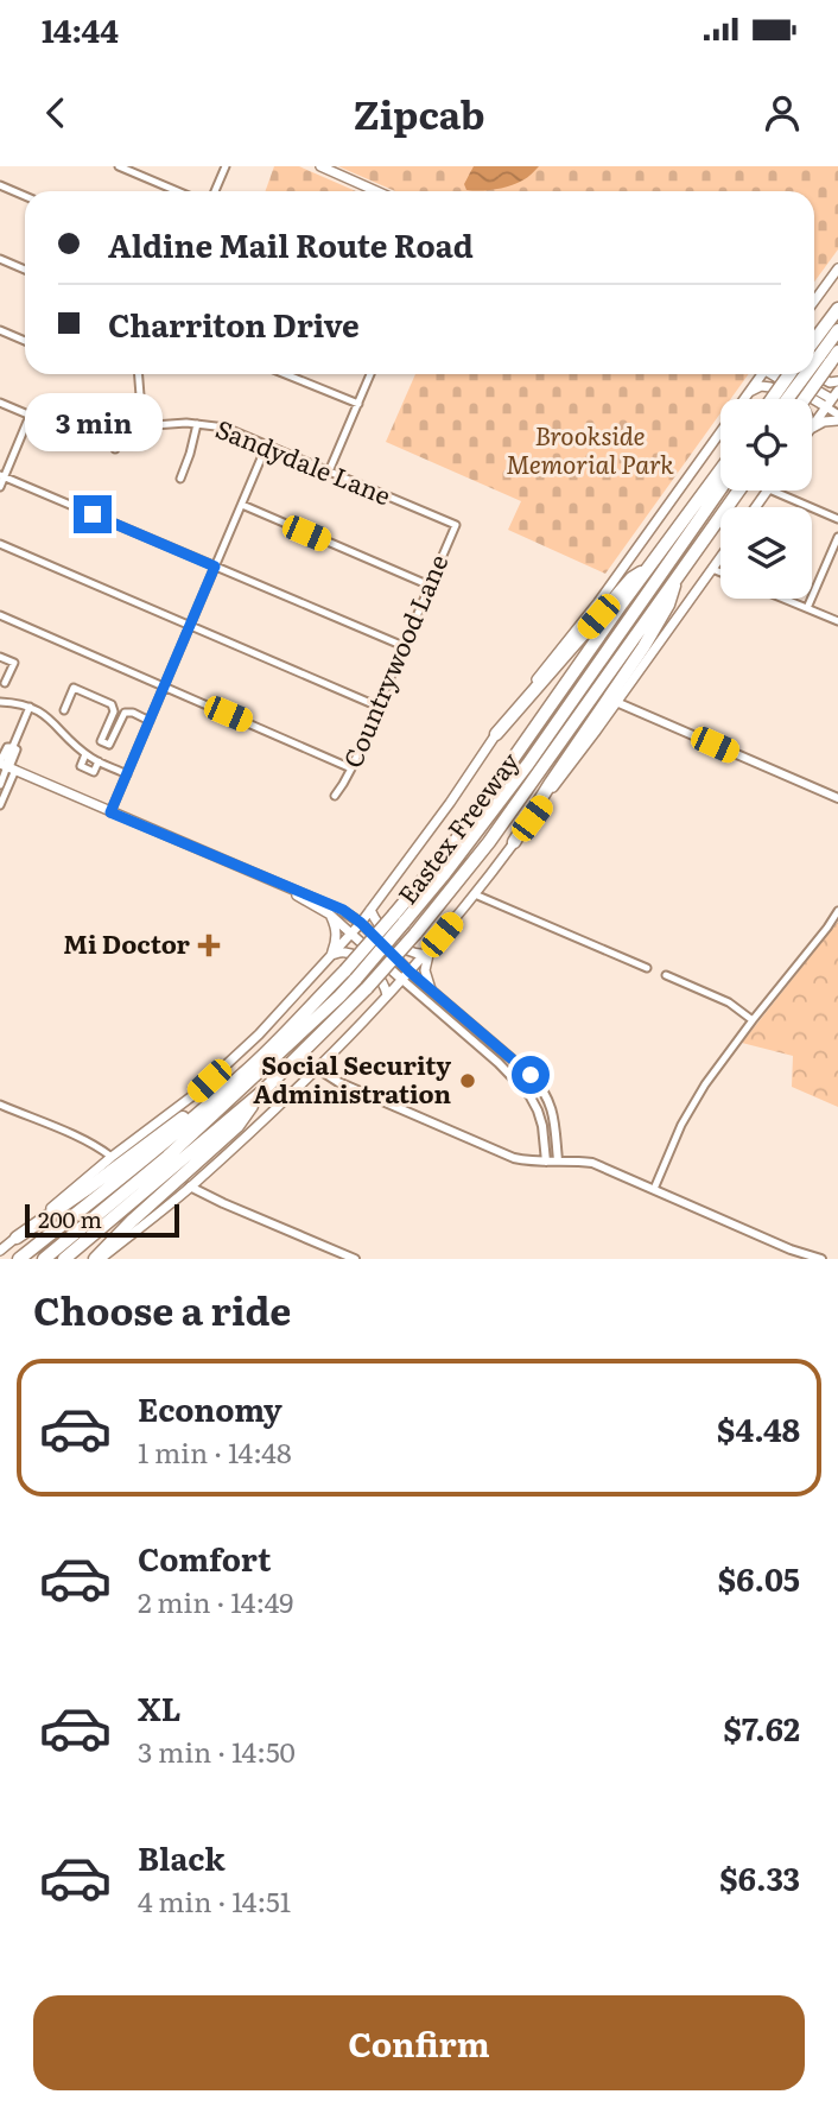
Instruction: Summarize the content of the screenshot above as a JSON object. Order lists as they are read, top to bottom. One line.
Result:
{"streets":{"highway":["Eastex Freeway"],"street":["Sandydale Lane","Countrywood Lane"]},"crossings":[["Sandydale Lane","Countrywood Lane"]],"parks":["Brookside Memorial Park"],"places":{"health":["Mi Doctor"],"other":["Social Security Administration"]},"scale_bar":"200 m","page":{"status":"14:44","header":"Zipcab","banner":["Aldine Mail Route Road","Charriton Drive"],"bubble":"3 min","scale":"200 m","heading":"Choose a ride","list":[{"name":"Economy","note":"1 min · 14:48","value":"$4.48"},{"name":"Comfort","note":"2 min · 14:49","value":"$6.05"},{"name":"XL","note":"3 min · 14:50","value":"$7.62"},{"name":"Black","note":"4 min · 14:51","value":"$6.33"}],"buttons":"Confirm"}}
